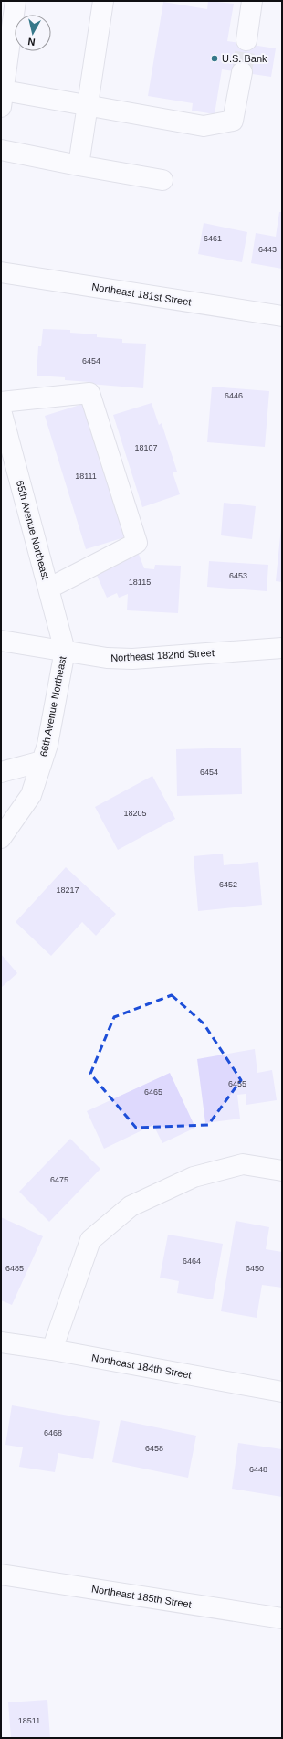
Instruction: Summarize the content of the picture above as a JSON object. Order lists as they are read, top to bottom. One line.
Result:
{"streets":{"street":["Northeast 181st Street","65th Avenue Northeast","Northeast 182nd Street","66th Avenue Northeast","Northeast 184th Street","Northeast 185th Street"]},"crossings":[["65th Avenue Northeast","Northeast 182nd Street"],["65th Avenue Northeast","66th Avenue Northeast"],["Northeast 182nd Street","66th Avenue Northeast"]],"places":["U.S. Bank"],"house_numbers":["6461","6443","6454","6446","18107","18111","6453","18115","6454","18205","6452","18217","6455","6465","6475","6464","6485","6450","6468","6458","6448","18511"],"north":"bottom"}
